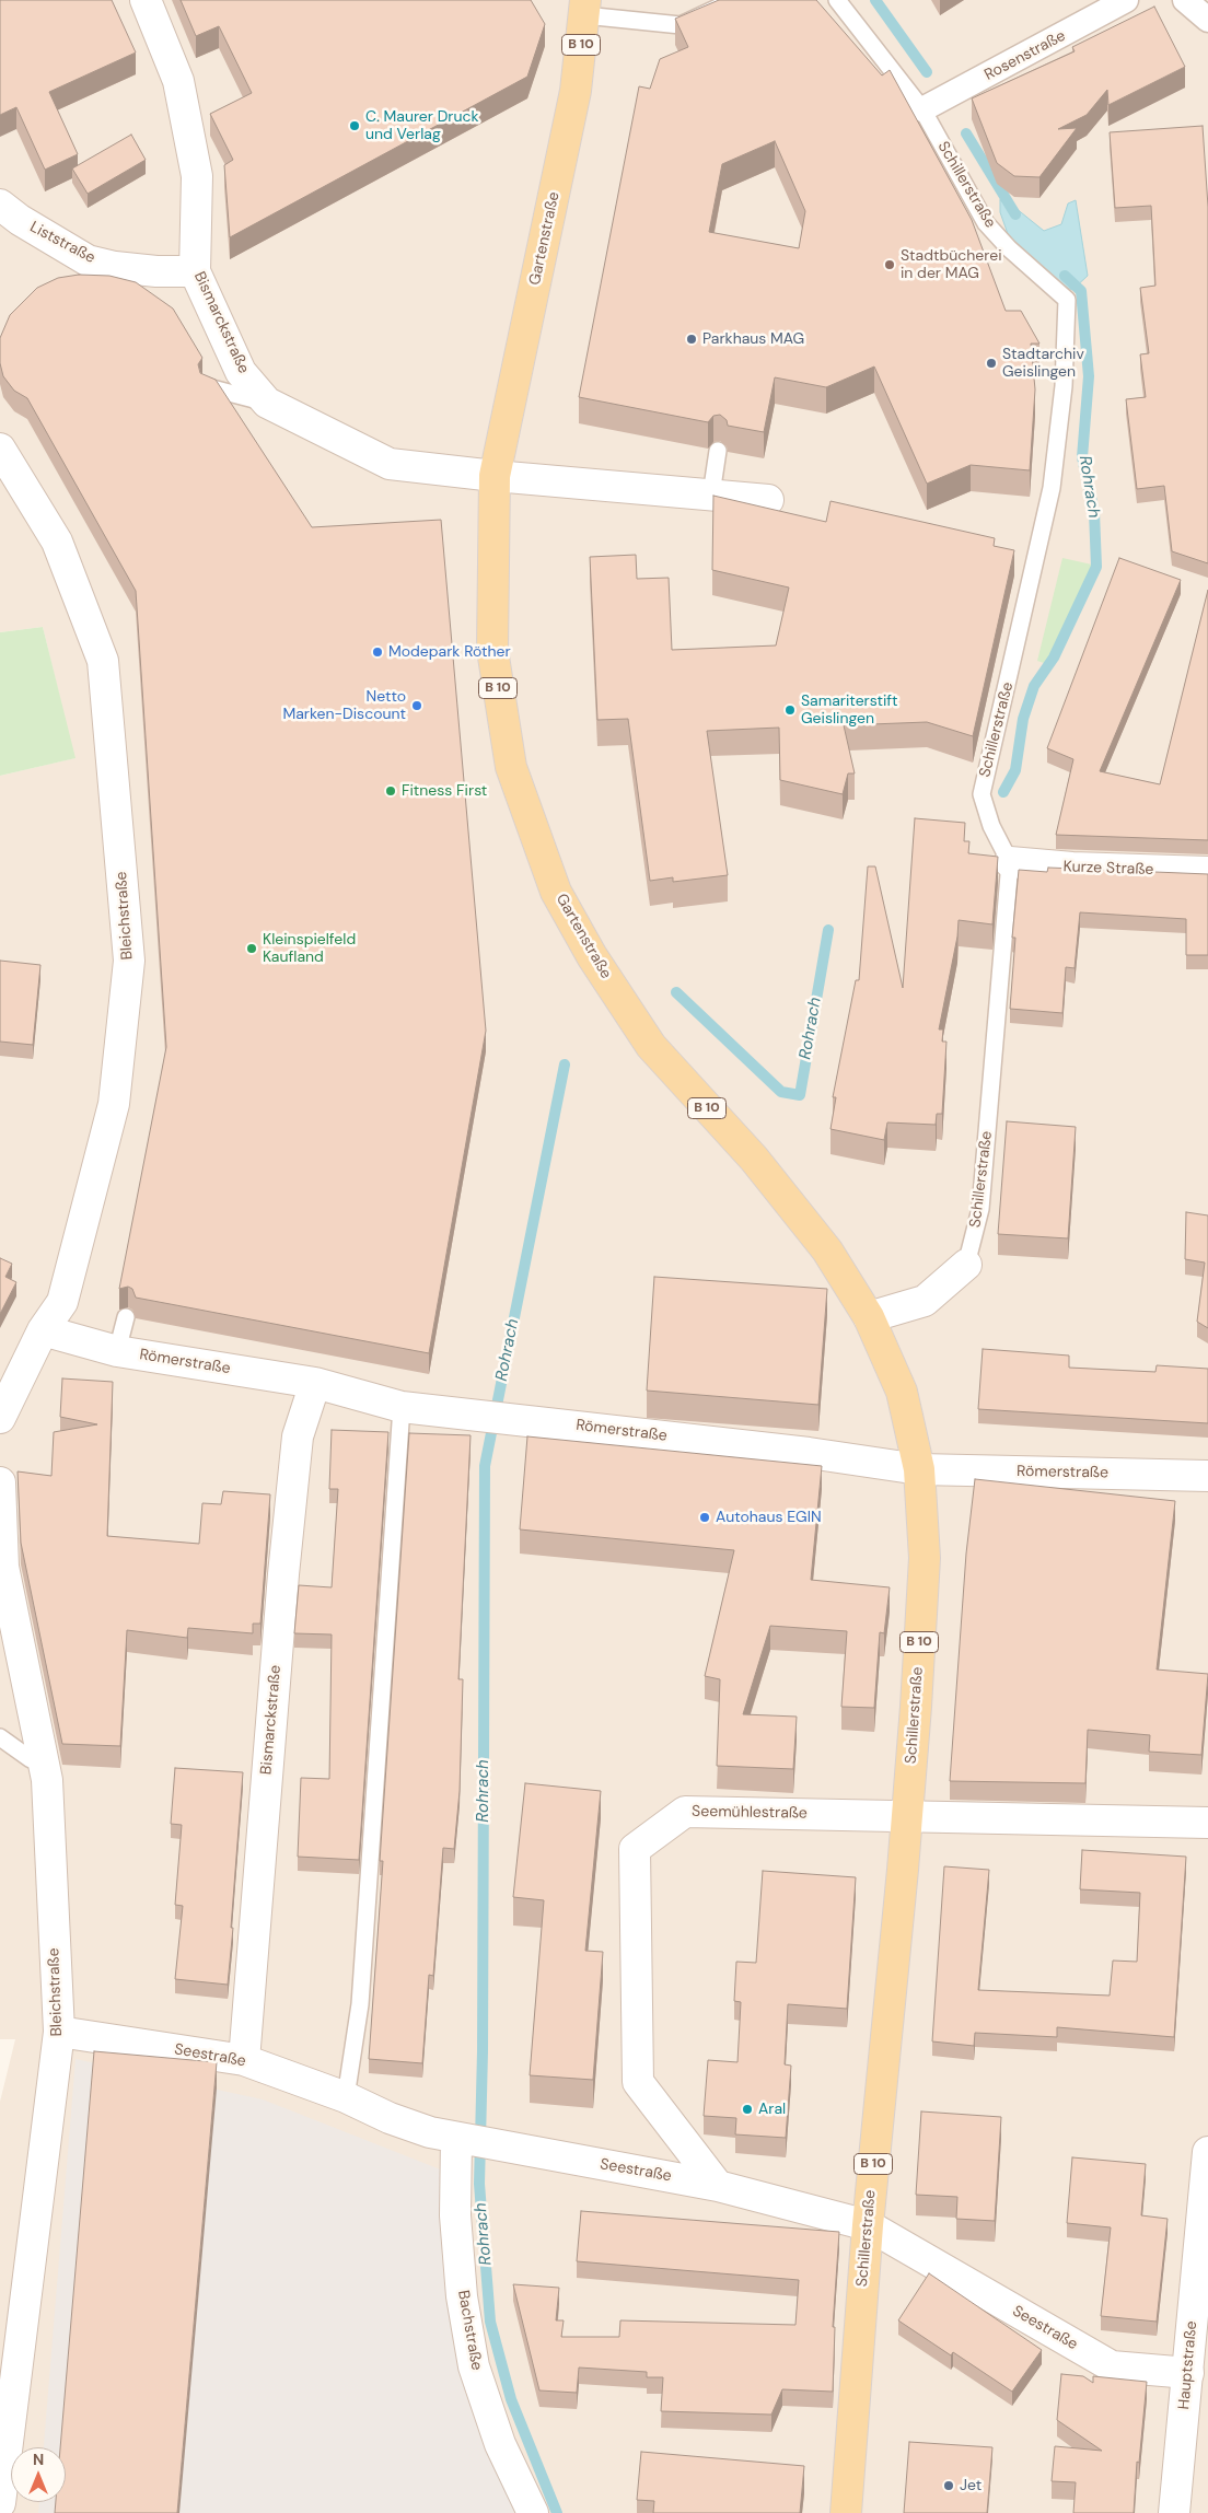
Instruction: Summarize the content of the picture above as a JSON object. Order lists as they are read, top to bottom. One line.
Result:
{"streets":{"main road":["B 10","Schillerstraße","Gartenstraße"],"street":["Rosenstraße","Liststraße","Bismarckstraße","Kurze Straße","Bleichstraße","Römerstraße","Seemühlestraße","Seestraße","Bachstraße","Hauptstraße"]},"crossings":[["Rosenstraße","Schillerstraße"],["Schillerstraße","Gartenstraße"],["Schillerstraße","Kurze Straße"],["Schillerstraße","Römerstraße"],["Schillerstraße","Seemühlestraße"],["Schillerstraße","Seestraße"],["Gartenstraße","Bismarckstraße"],["Liststraße","Bismarckstraße"],["Bismarckstraße","Römerstraße"],["Bismarckstraße","Seestraße"],["Bleichstraße","Römerstraße"],["Bleichstraße","Seestraße"],["Seemühlestraße","Seestraße"],["Seestraße","Bachstraße"],["Seestraße","Hauptstraße"]],"water":["Rohrach"],"places":["C. Maurer Druck und Verlag","Stadtbücherei in der MAG","Parkhaus MAG","Stadtarchiv Geislingen","Modepark Röther","Netto Marken-Discount","Samariterstift Geislingen","Fitness First","Kleinspielfeld Kaufland","Autohaus EGIN","Aral","Jet"],"north":"top"}
